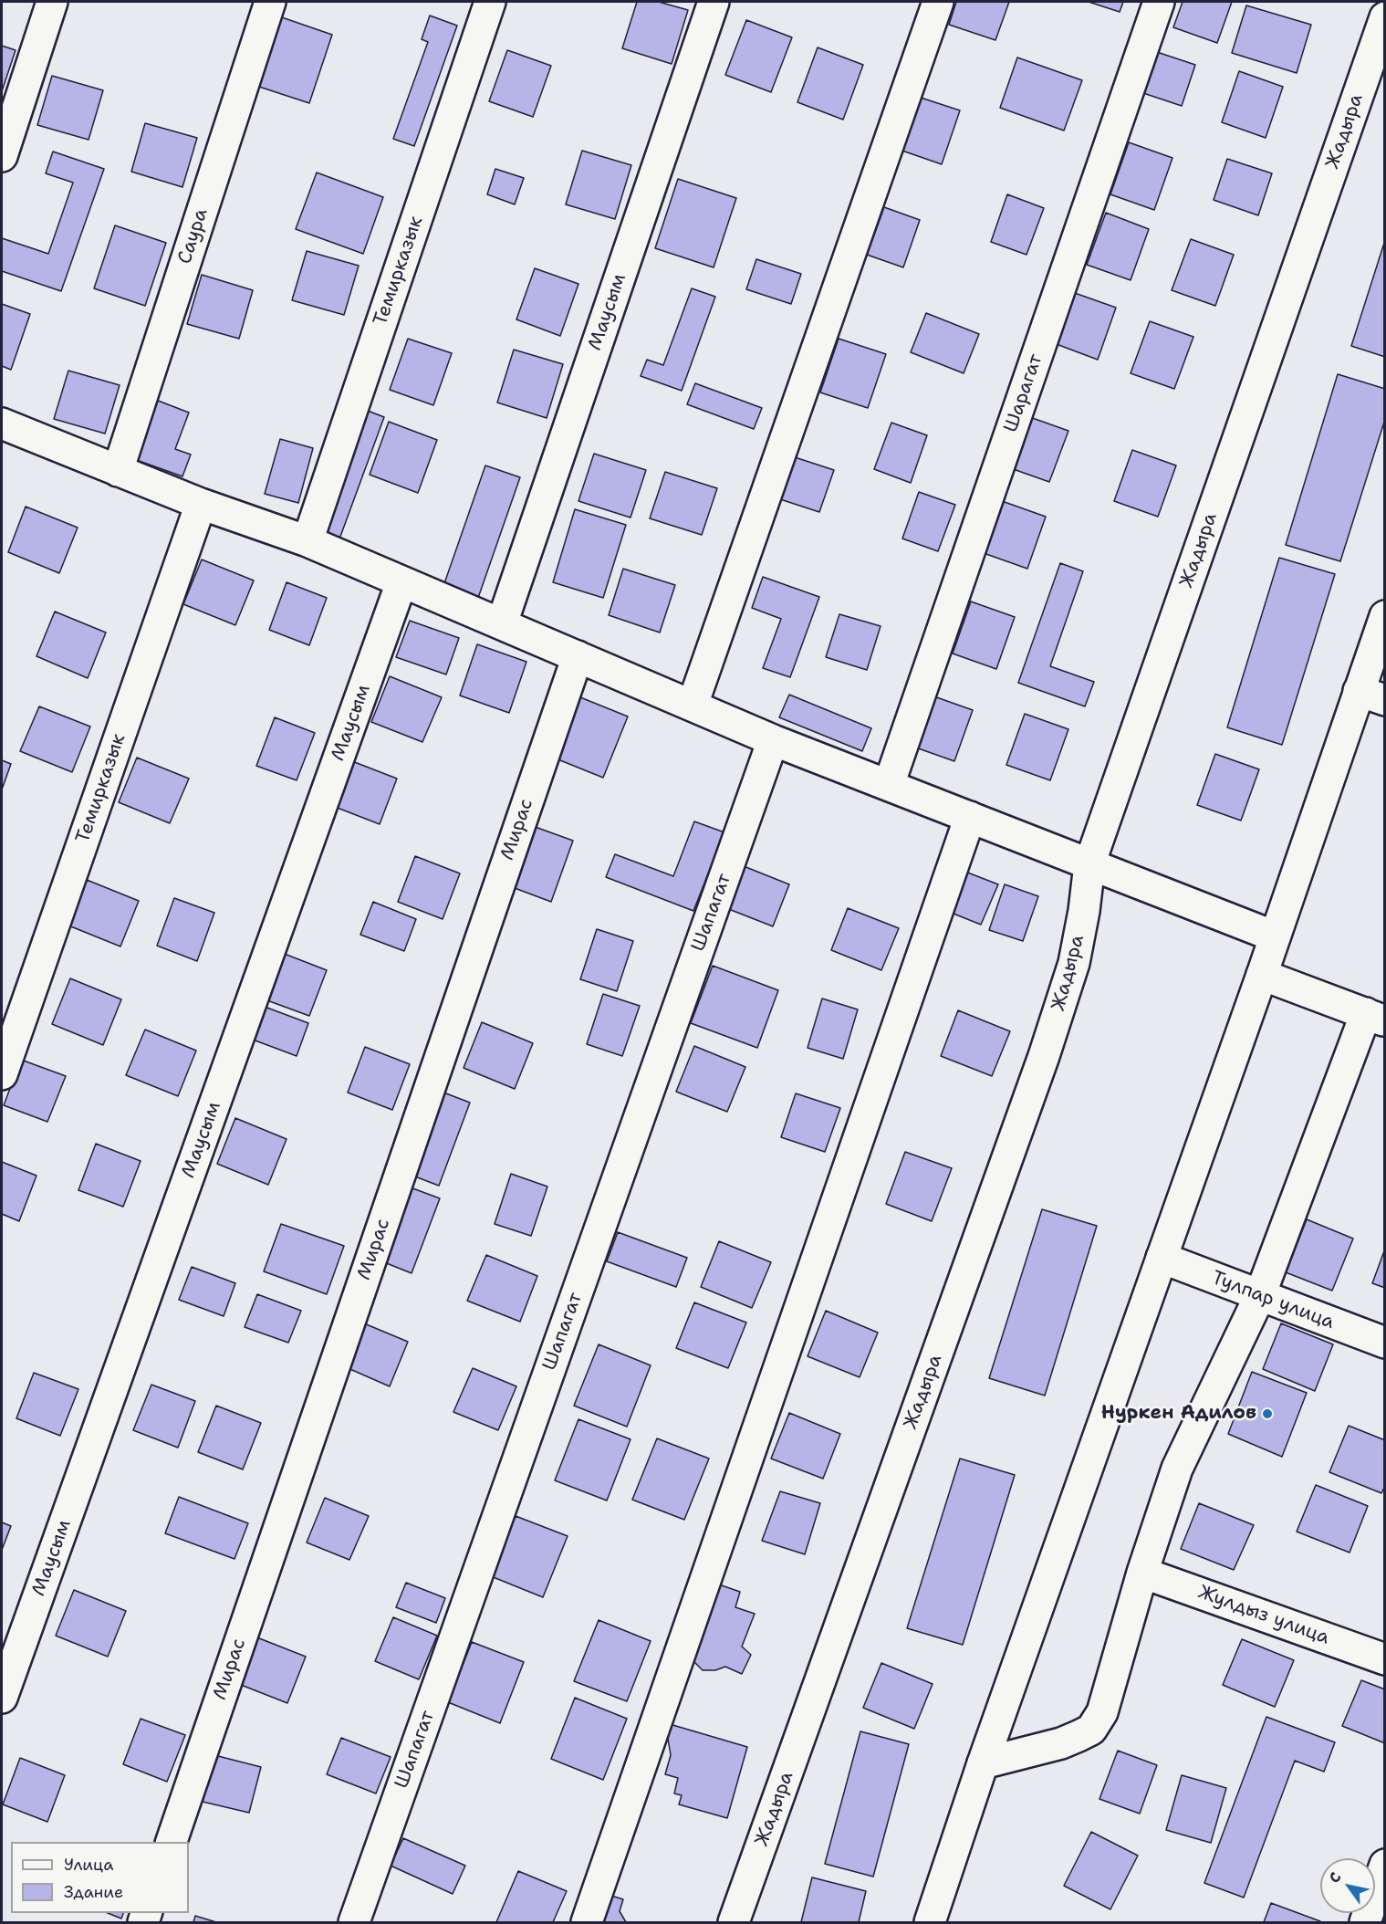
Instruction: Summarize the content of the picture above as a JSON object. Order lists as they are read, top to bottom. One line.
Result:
{"streets":{"street":["Жадыра","Саура","Темирказык","Маусым","Шарагат","Мирас","Шапагат","Тулпар улица","Жулдыз улица"]},"places":["Нуркен Адилов"],"legend":["Улица","Здание"],"north":"top left"}
